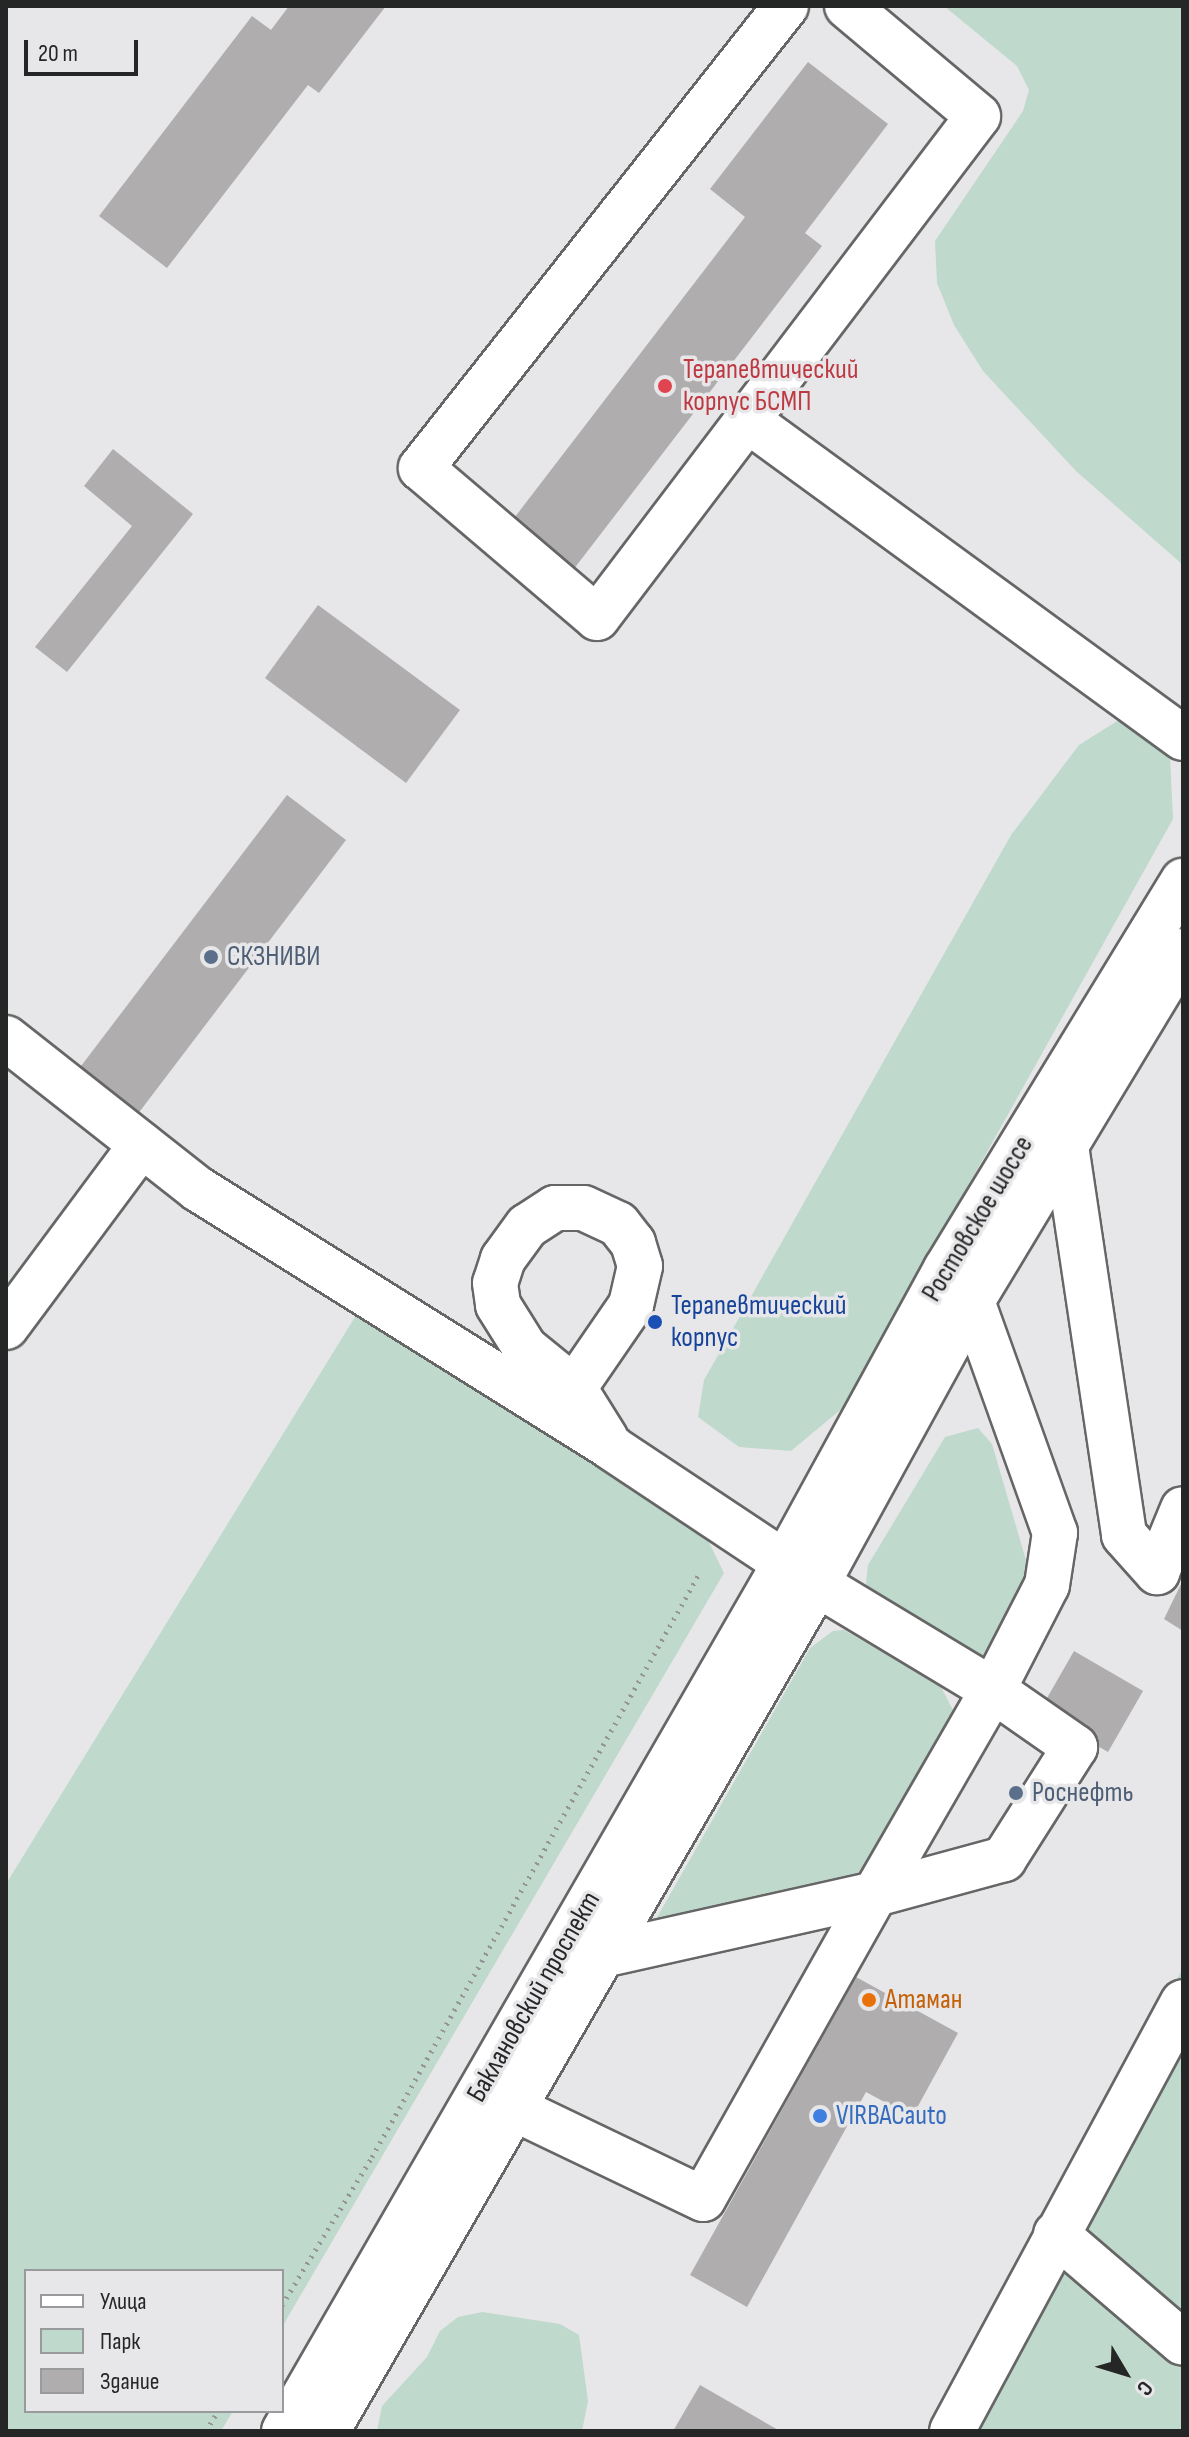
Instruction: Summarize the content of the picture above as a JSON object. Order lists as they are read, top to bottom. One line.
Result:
{"streets":{"main road":["Ростовское шоссе","Баклановский проспект"]},"crossings":[["Ростовское шоссе","Баклановский проспект"]],"places":["Терапевтический корпус БСМП","СКЗНИВИ","Терапевтический корпус","Роснефть","Атаман","VIRBACauto"],"legend":["Улица","Парк","Здание"],"scale_bar":"20 m","north":"bottom right"}
